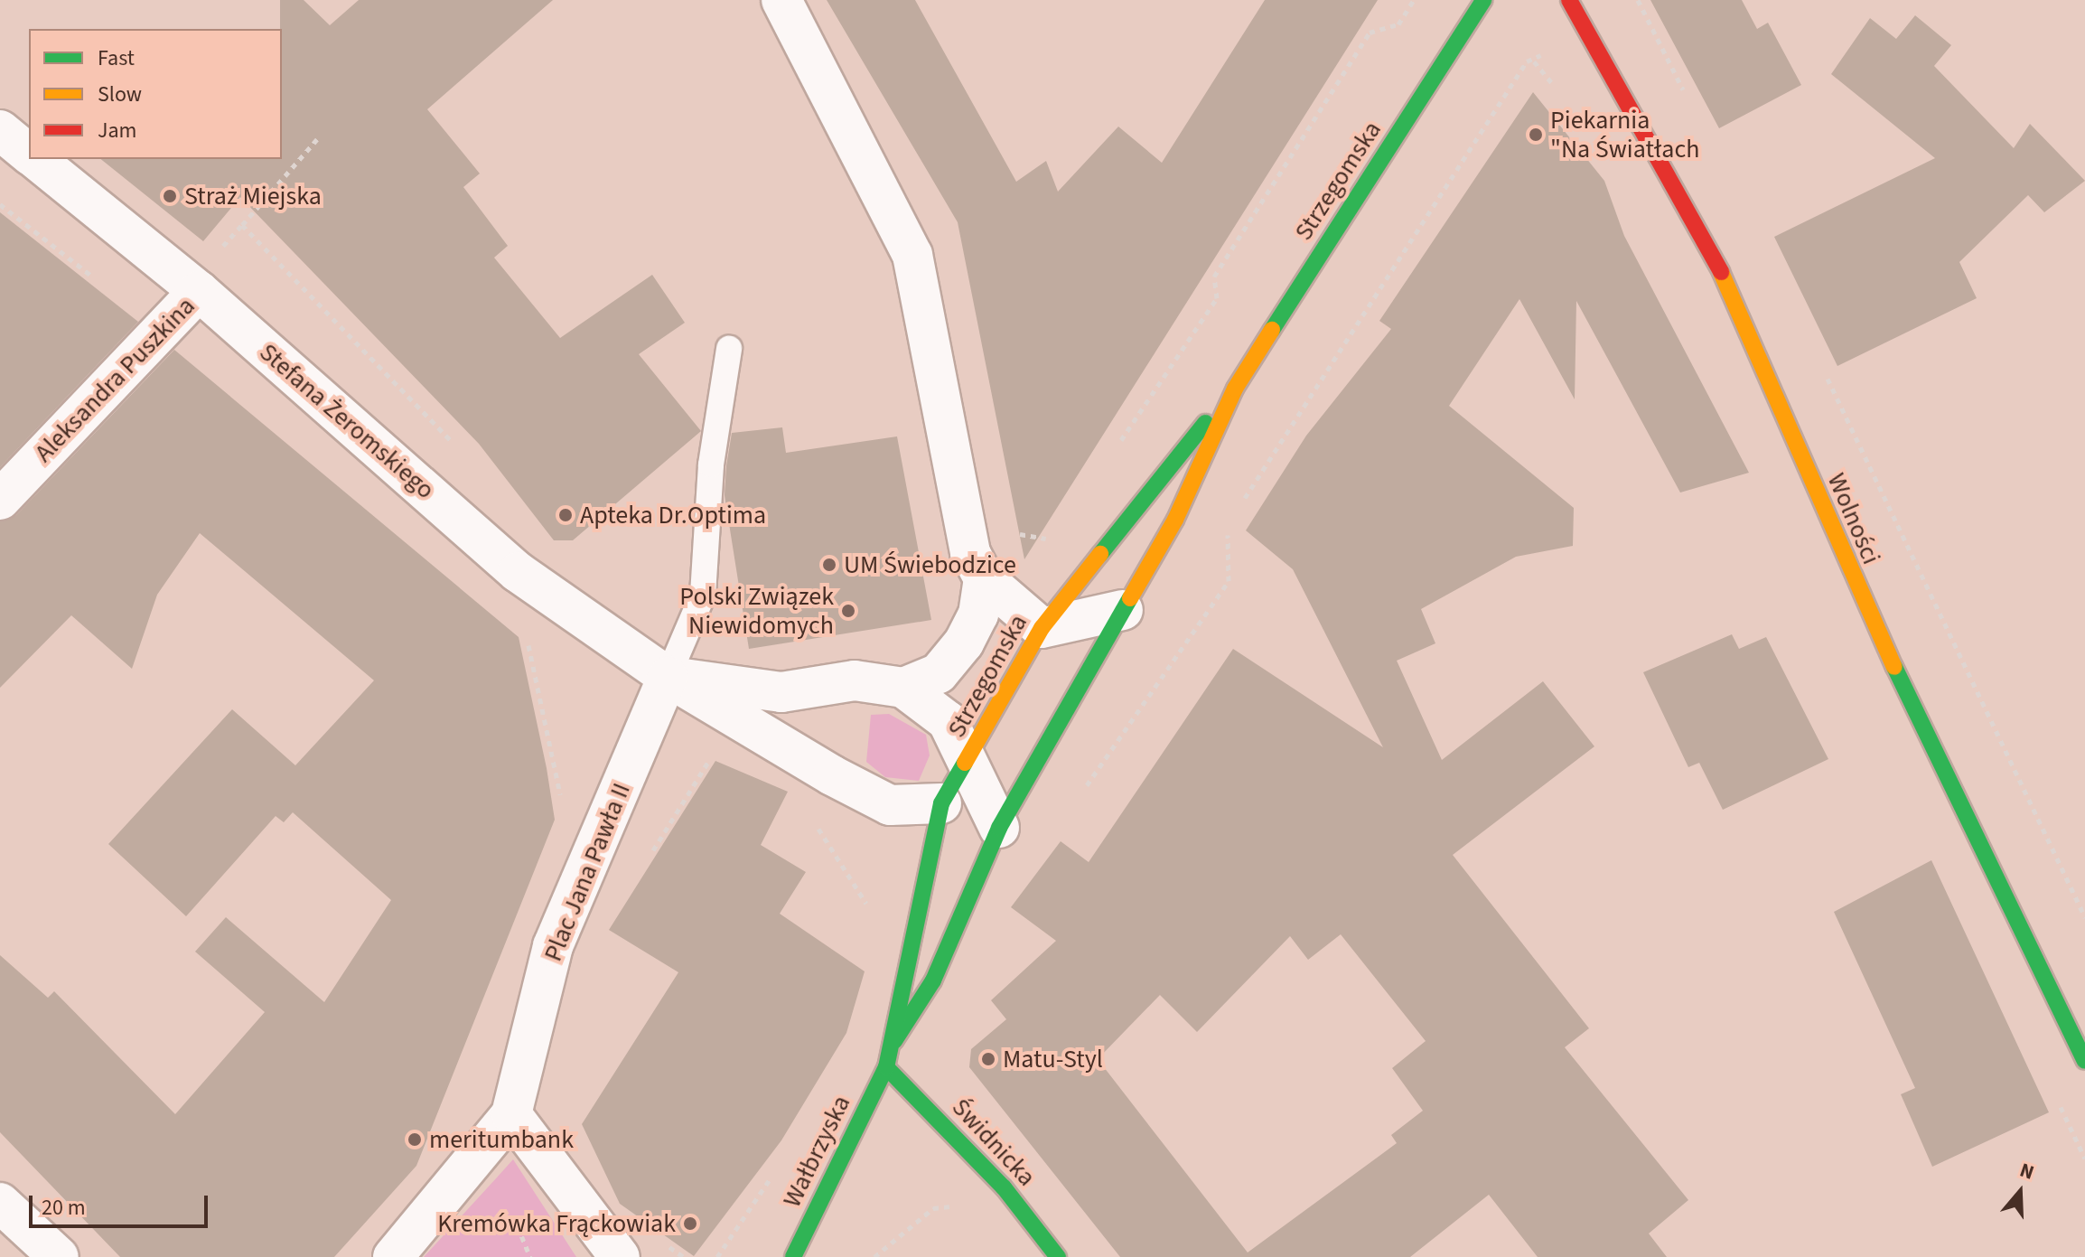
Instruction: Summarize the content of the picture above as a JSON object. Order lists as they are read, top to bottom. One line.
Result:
{"streets":{"main road":["Strzegomska","Wolności","Świdnicka","Wałbrzyska"],"street":["Aleksandra Puszkina","Stefana Żeromskiego","Plac Jana Pawła II"]},"crossings":[["Strzegomska","Stefana Żeromskiego"],["Strzegomska","Świdnicka"],["Strzegomska","Wałbrzyska"],["Aleksandra Puszkina","Stefana Żeromskiego"],["Stefana Żeromskiego","Plac Jana Pawła II"],["Świdnicka","Wałbrzyska"]],"places":["Piekarnia \"Na Światłach","Straż Miejska","Apteka Dr.Optima","UM Świebodzice","Polski Związek Niewidomych","Matu-Styl","meritumbank","Kremówka Frąckowiak"],"legend":["Fast","Slow","Jam"],"scale_bar":"20 m","north":"top"}
